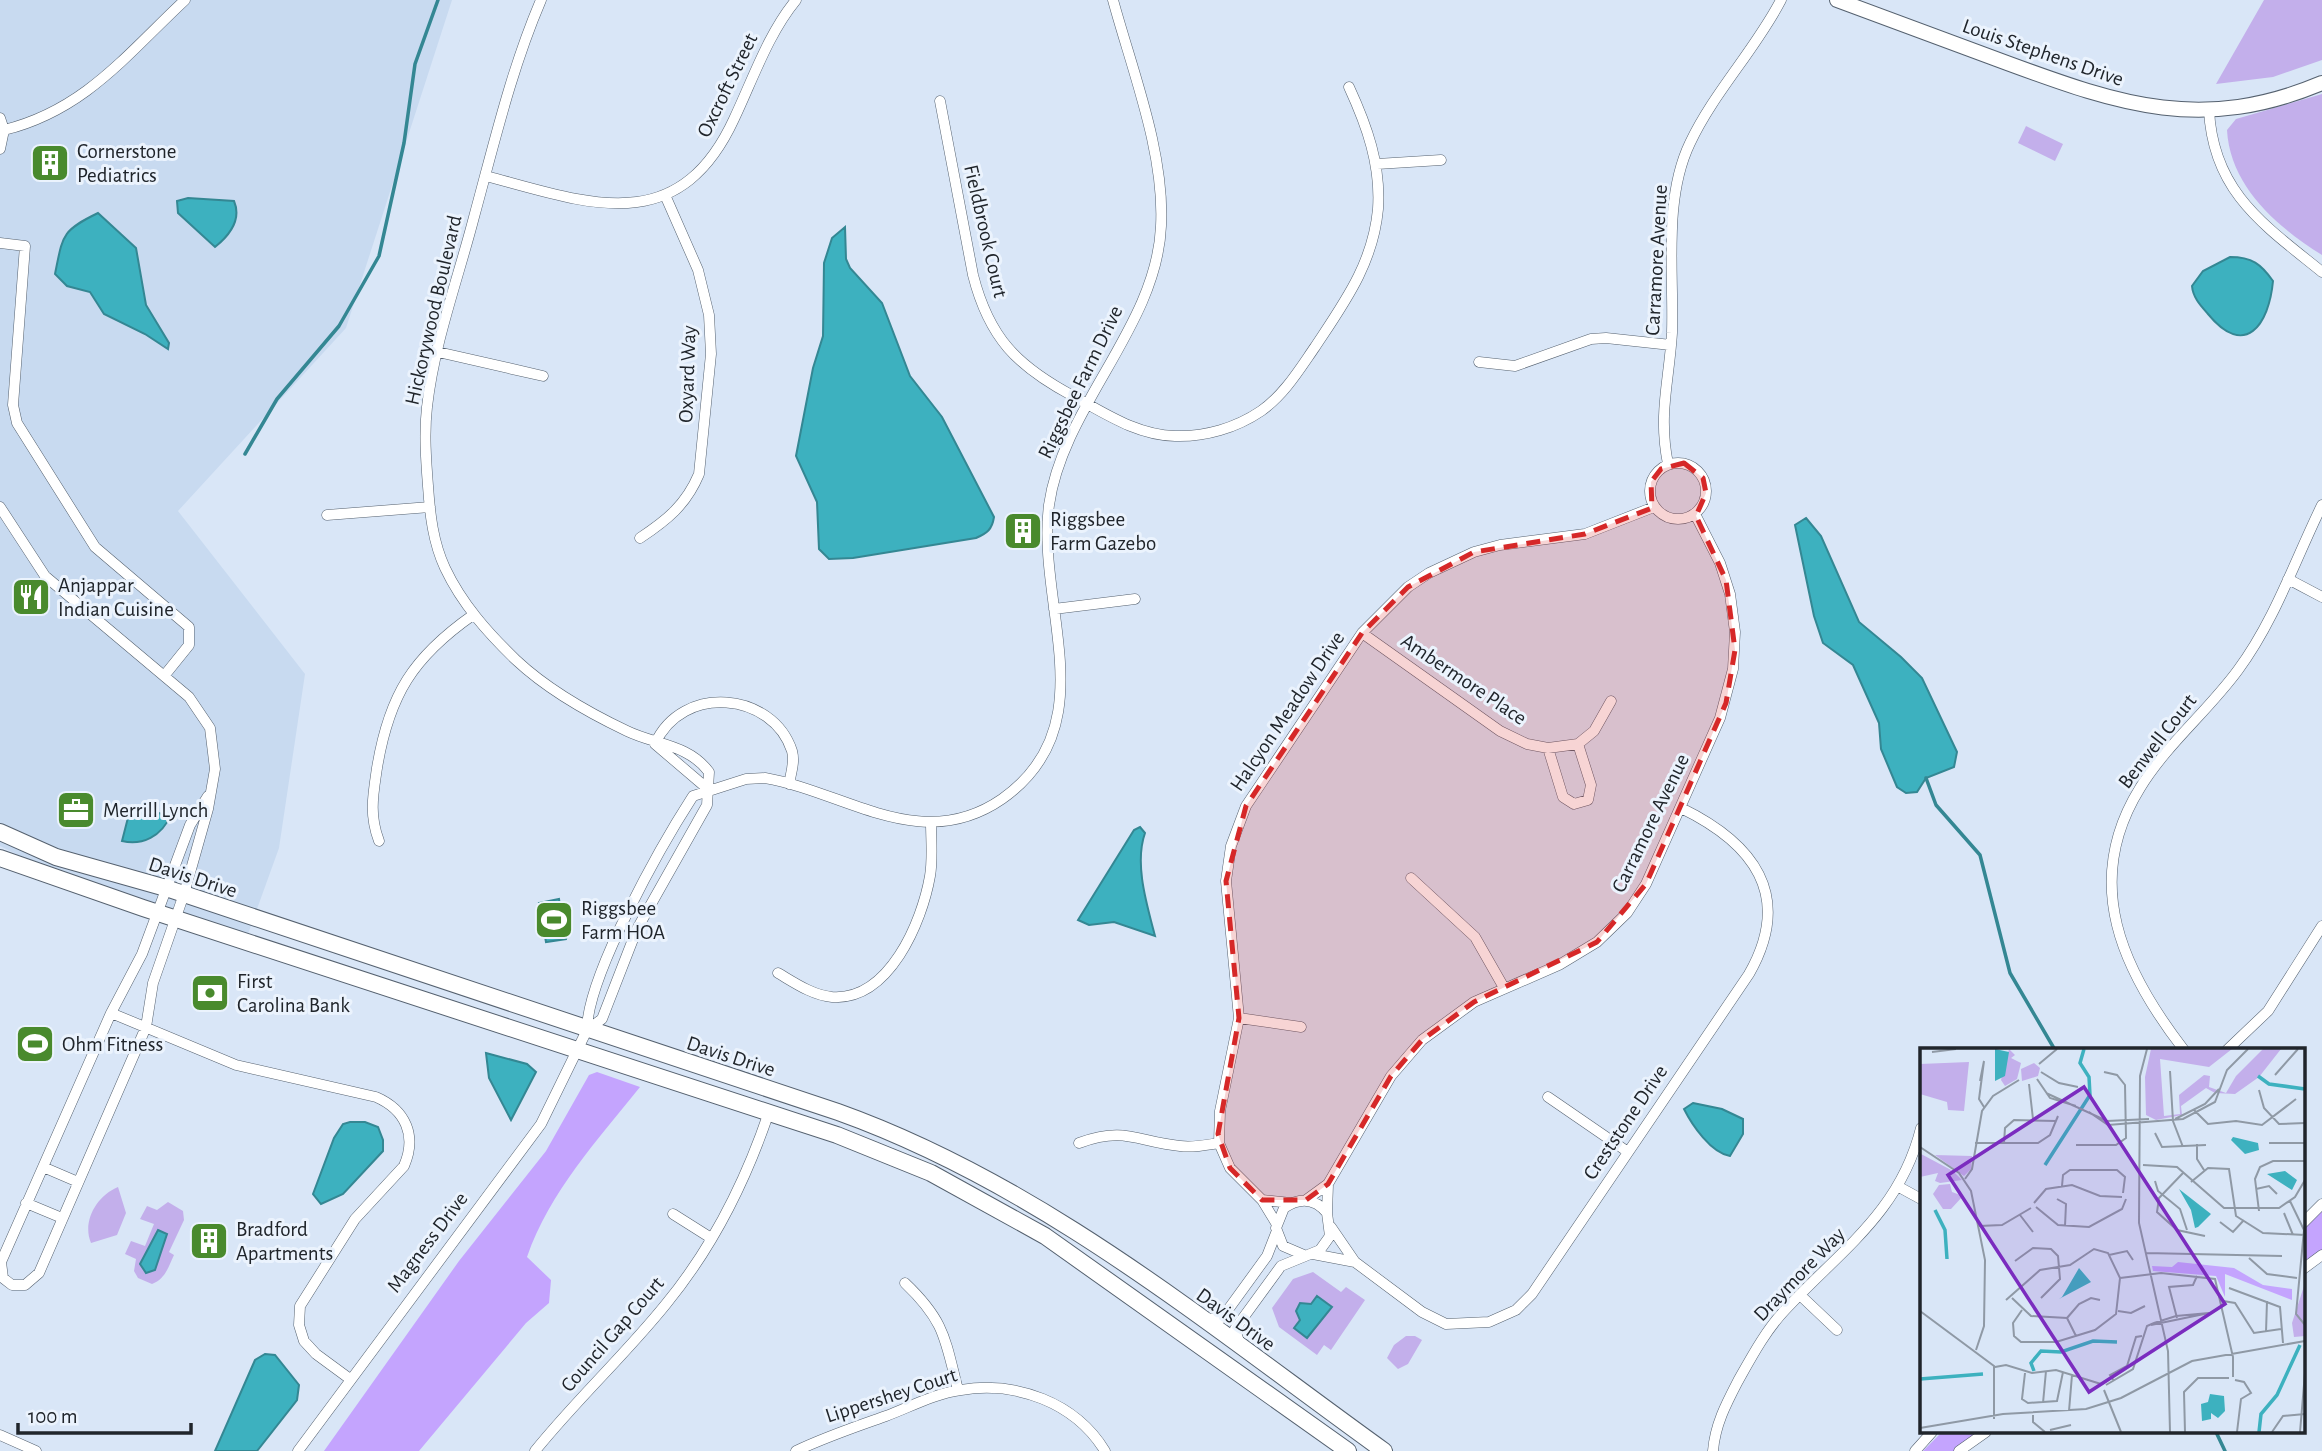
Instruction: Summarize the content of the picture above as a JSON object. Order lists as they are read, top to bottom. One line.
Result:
{"streets":{"main road":["Davis Drive"],"street":["Louis Stephens Drive","Oxcroft Street","Fieldbrook Court","Carramore Avenue","Hickorywood Boulevard","Oxyard Way","Riggsbee Farm Drive","Ambermore Place","Halcyon Meadow Drive","Benwell Court","Creststone Drive","Magness Drive","Draymore Way","Council Gap Court","Lippershey Court"]},"crossings":[["Oxcroft Street","Hickorywood Boulevard"],["Oxcroft Street","Oxyard Way"],["Fieldbrook Court","Riggsbee Farm Drive"],["Carramore Avenue","Halcyon Meadow Drive"],["Carramore Avenue","Creststone Drive"],["Hickorywood Boulevard","Riggsbee Farm Drive"],["Riggsbee Farm Drive","Davis Drive"],["Riggsbee Farm Drive","Magness Drive"],["Ambermore Place","Halcyon Meadow Drive"],["Davis Drive","Magness Drive"],["Davis Drive","Council Gap Court"]],"places":{"building":["Cornerstone Pediatrics","Riggsbee Farm Gazebo","Bradford Apartments"],"restaurant":["Anjappar Indian Cuisine"],"office":["Merrill Lynch"],"sports":["Riggsbee Farm HOA","Ohm Fitness"],"bank":["First Carolina Bank"]},"scale_bar":"100 m"}
